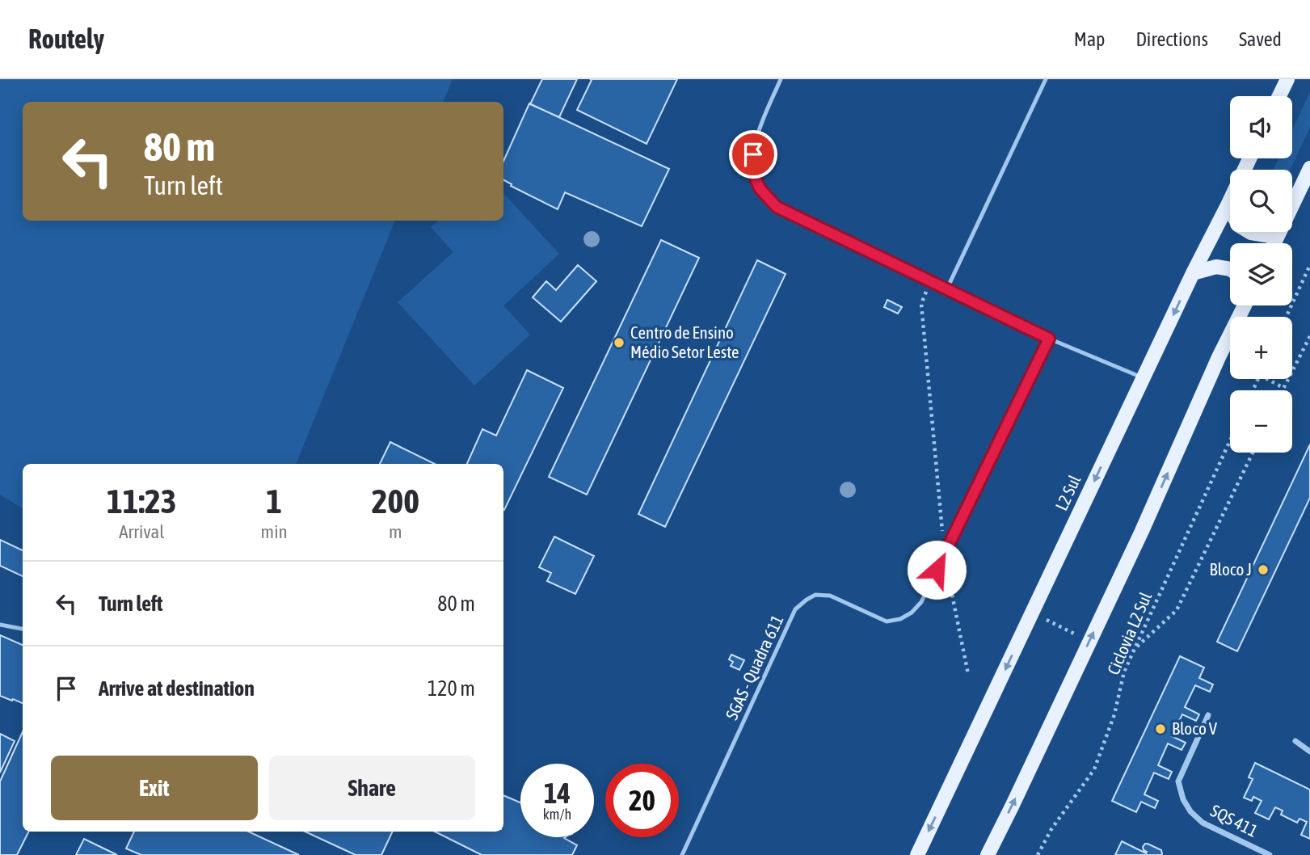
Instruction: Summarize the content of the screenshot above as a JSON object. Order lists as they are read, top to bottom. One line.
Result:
{"streets":{"main road":["L2 Sul"],"street":["SQS 411"],"lane":["SGAS - Quadra 611"],"path":["Ciclovia L2 Sul"]},"places":["Centro de Ensino Médio Setor Leste","Bloco J","Bloco V"],"page":{"header":"Routely","nav":["Map","Directions","Saved"],"map_buttons":["+","−"],"turn":["80 m","Turn left"],"eta":["11:23","Arrival","1","min","200","m"],"list":[{"name":"Turn left","value":"80 m"},{"name":"Arrive at destination","value":"120 m"}],"buttons":["Exit","Share"],"speed":"14 km/h","limit":"20"}}
